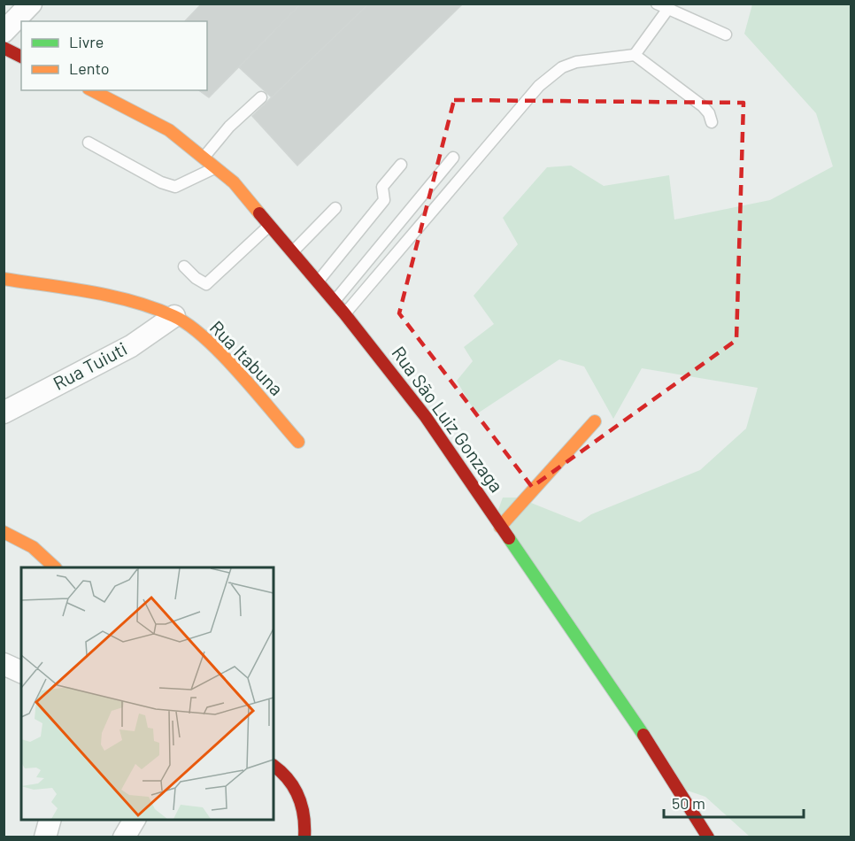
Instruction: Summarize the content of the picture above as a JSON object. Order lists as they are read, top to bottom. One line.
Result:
{"streets":{"main road":["Rua Itabuna","Rua São Luiz Gonzaga"],"street":["Rua Tuiuti"]},"crossings":[["Rua Itabuna","Rua Tuiuti"]],"legend":["Livre","Lento"],"scale_bar":"50 m"}
